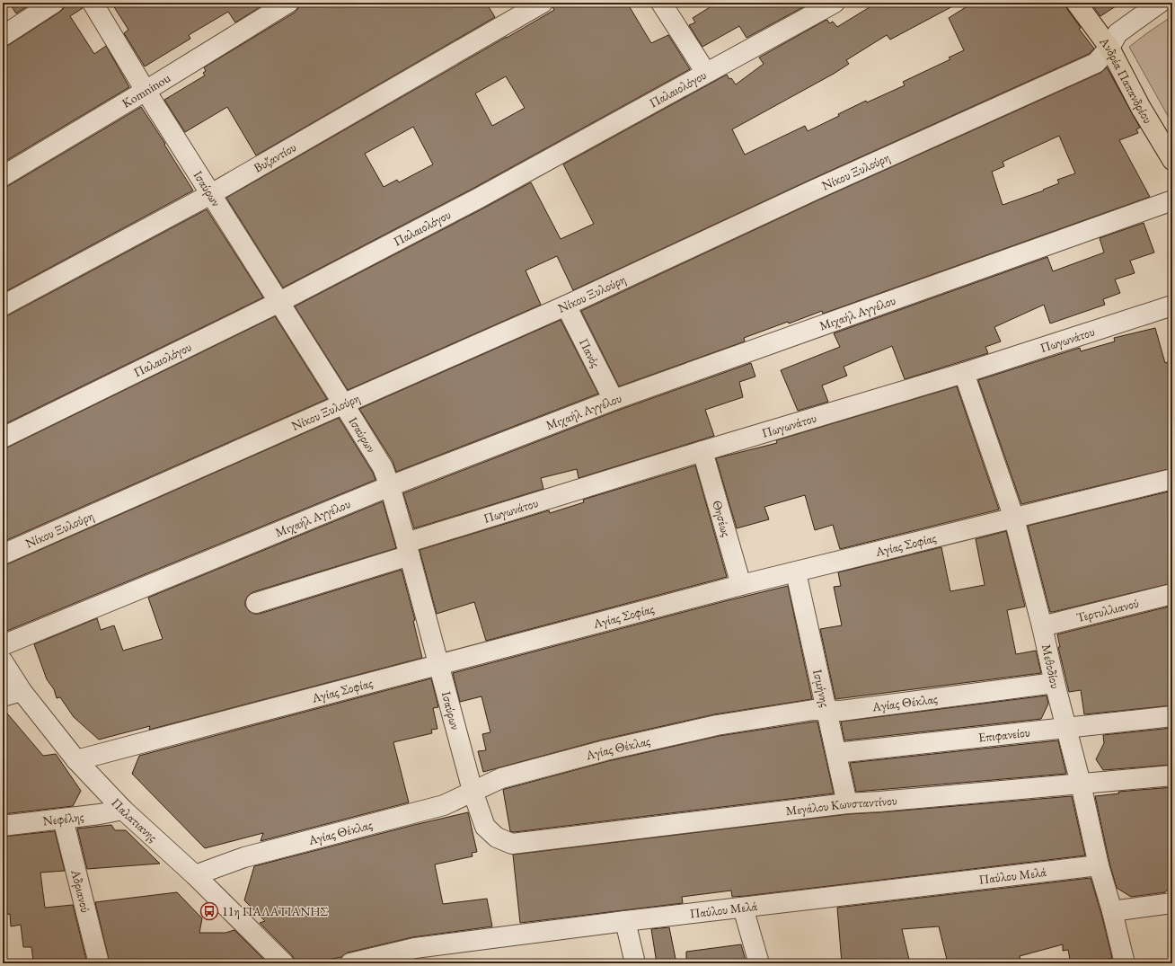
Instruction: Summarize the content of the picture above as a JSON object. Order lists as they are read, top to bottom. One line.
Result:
{"streets":{"main road":["Ανδρέα Παπανδρέου"],"street":["Παλαιολόγου","Komninou","Βυζαντίου","Νίκου Ξυλούρη","Ισαύρων","Μιχαήλ Αγγέλου","Πωγωνάτου","Πανός","Θησέως","Αγίας Σοφίας","Τερτυλλιανού","Μεθοδίου","Ισμήνης","Αγίας Θέκλας","Επιφανείου","Μεγάλου Κωνσταντίνου","Νεφέλης","Παλατιανης","Παύλου Μελά","Αδριανού"]},"crossings":[["Ανδρέα Παπανδρέου","Νίκου Ξυλούρη"],["Παλαιολόγου","Ισαύρων"],["Komninou","Ισαύρων"],["Βυζαντίου","Ισαύρων"],["Νίκου Ξυλούρη","Ισαύρων"],["Νίκου Ξυλούρη","Πανός"],["Ισαύρων","Μιχαήλ Αγγέλου"],["Ισαύρων","Πωγωνάτου"],["Ισαύρων","Αγίας Σοφίας"],["Ισαύρων","Αγίας Θέκλας"],["Ισαύρων","Μεγάλου Κωνσταντίνου"],["Μιχαήλ Αγγέλου","Πανός"],["Πωγωνάτου","Θησέως"],["Πωγωνάτου","Μεθοδίου"],["Θησέως","Αγίας Σοφίας"],["Αγίας Σοφίας","Μεθοδίου"],["Αγίας Σοφίας","Ισμήνης"],["Αγίας Σοφίας","Παλατιανης"],["Τερτυλλιανού","Μεθοδίου"],["Μεθοδίου","Αγίας Θέκλας"],["Μεθοδίου","Επιφανείου"],["Μεθοδίου","Μεγάλου Κωνσταντίνου"],["Μεθοδίου","Παύλου Μελά"],["Ισμήνης","Αγίας Θέκλας"],["Ισμήνης","Επιφανείου"],["Ισμήνης","Μεγάλου Κωνσταντίνου"],["Αγίας Θέκλας","Παλατιανης"],["Νεφέλης","Παλατιανης"],["Νεφέλης","Αδριανού"]],"places":{"bus stop":["11η ΠΑΛΑΤΙΑΝΗΣ"]}}
